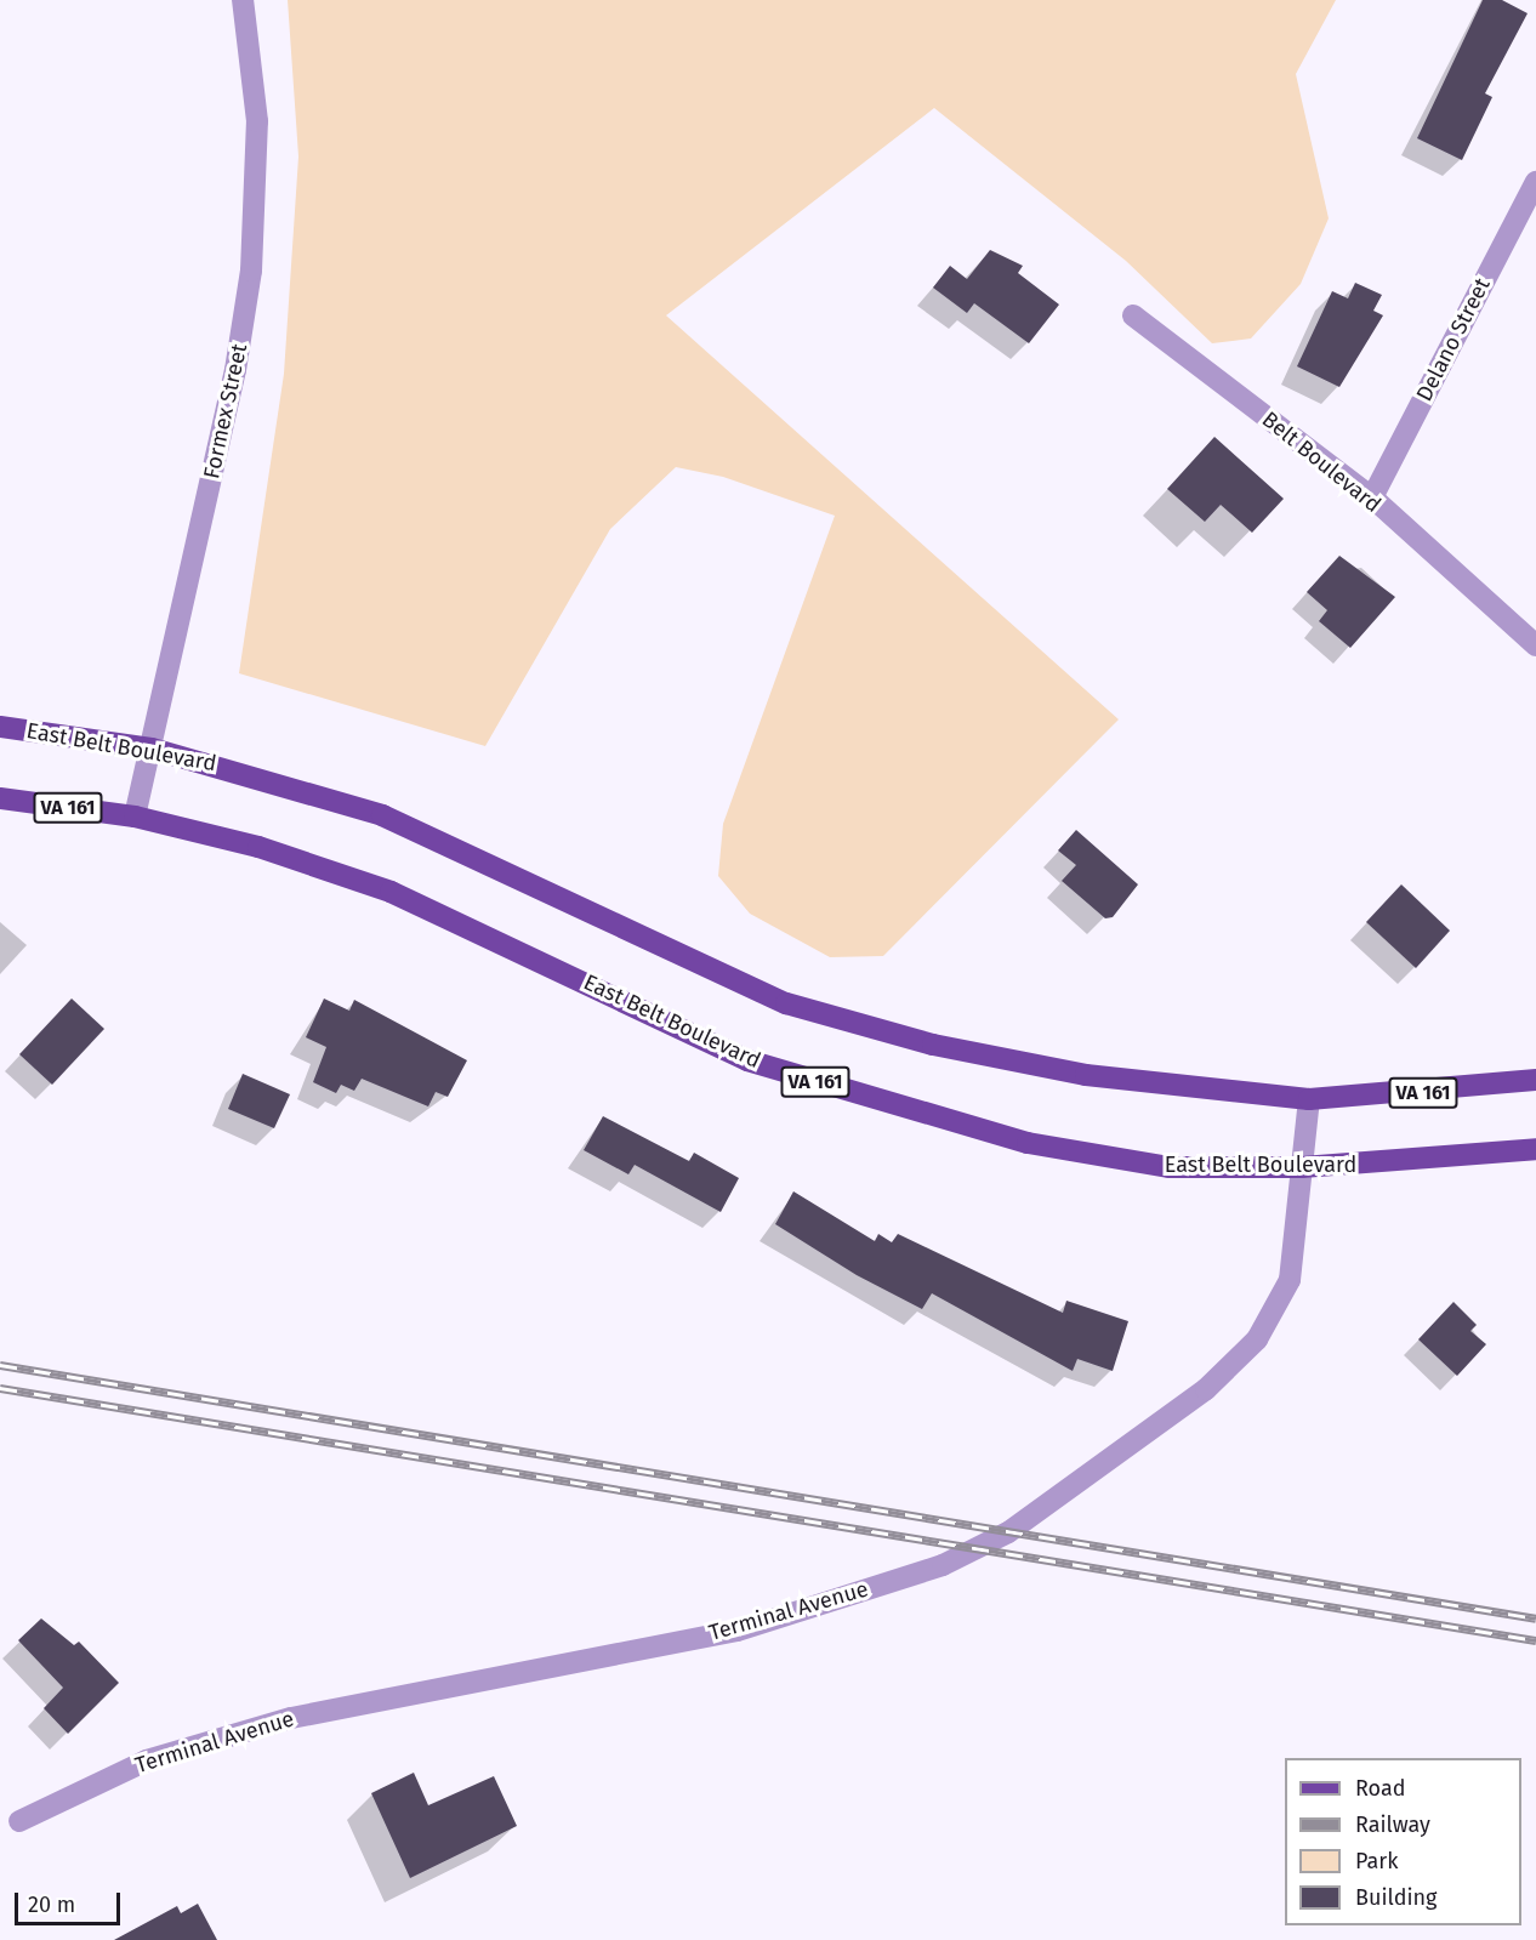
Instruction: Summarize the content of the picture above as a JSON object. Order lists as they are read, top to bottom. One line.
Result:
{"streets":{"main road":["East Belt Boulevard","VA 161"],"street":["Delano Street","Formex Street","Belt Boulevard","Terminal Avenue"]},"crossings":[["Delano Street","Belt Boulevard"],["Formex Street","East Belt Boulevard"],["East Belt Boulevard","Terminal Avenue"]],"legend":["Road","Railway","Park","Building"],"scale_bar":"20 m"}
